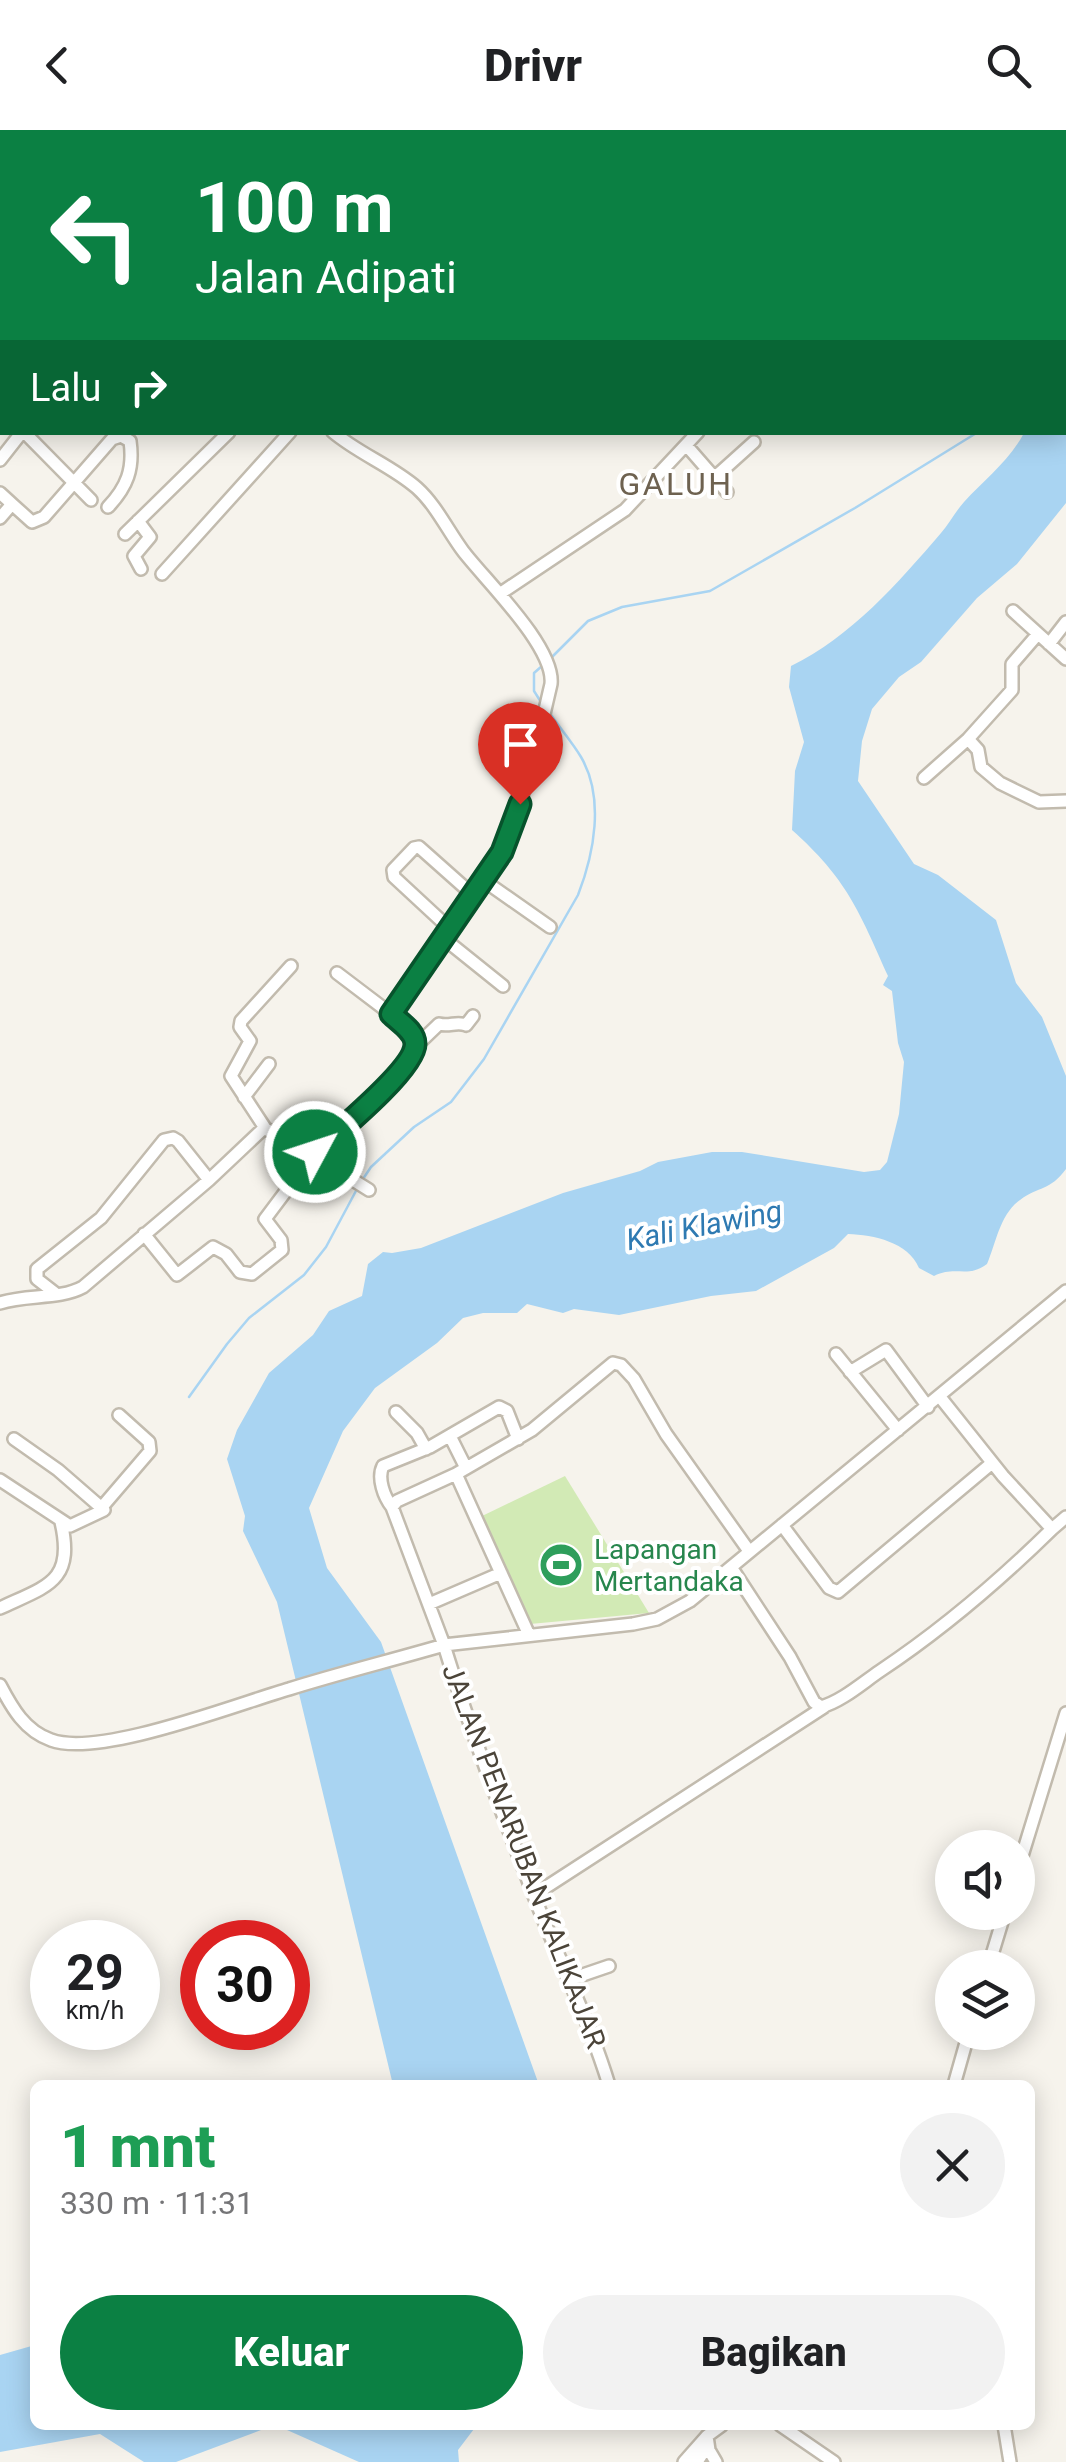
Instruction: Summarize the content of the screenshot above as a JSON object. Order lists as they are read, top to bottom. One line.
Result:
{"streets":{"street":["JALAN PENARUBAN KALIKAJAR"]},"districts":["GALUH"],"water":["Kali Klawing"],"places":{"sports":["Lapangan Mertandaka"]},"page":{"header":"Drivr","turn":["100 m","Jalan Adipati"],"then":"Lalu","speed":"29 km/h","limit":"30","heading":["1 mnt","330 m · 11:31"],"buttons":["Keluar","Bagikan"]}}
